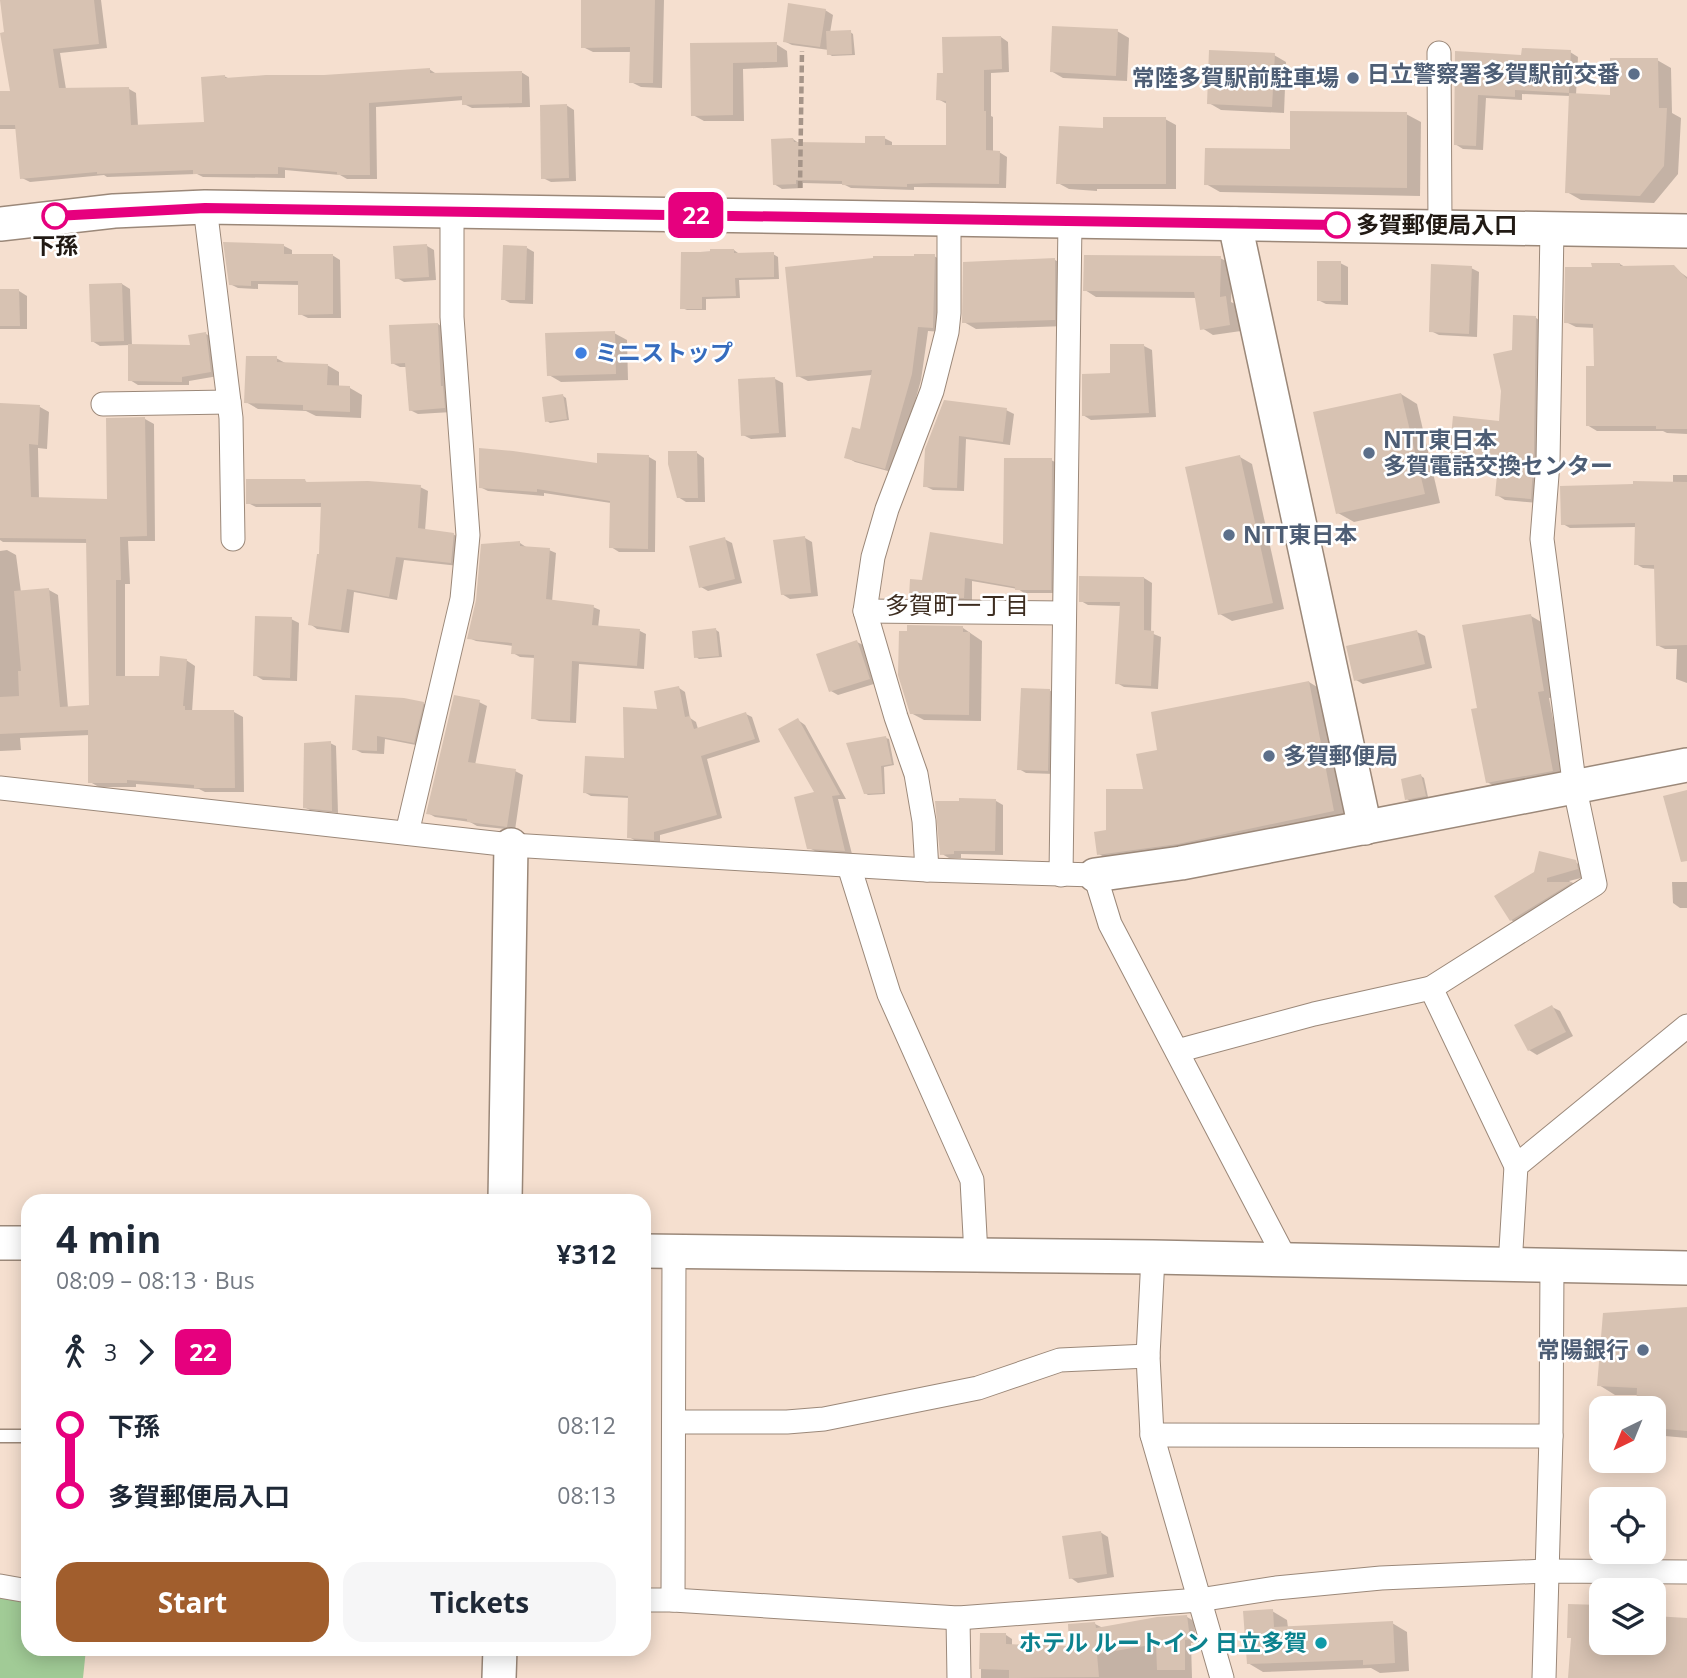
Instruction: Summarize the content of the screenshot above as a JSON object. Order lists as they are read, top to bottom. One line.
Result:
{"districts":["多賀町一丁目"],"places":["日立警察署多賀駅前交番","常陸多賀駅前駐車場","下孫","多賀郵便局入口","ミニストップ","NTT東日本 多賀電話交換センター","NTT東日本","多賀郵便局","常陽銀行","ホテル ルートイン 日立多賀"],"lines":["bus line 22"],"north":"bottom left","page":{"on_map":"22","heading":["4 min","08:09 – 08:13 · Bus","¥312"],"legs":["3","22"],"list":[{"name":"下孫","value":"08:12"},{"name":"多賀郵便局入口","value":"08:13"}],"buttons":["Start","Tickets"]}}
